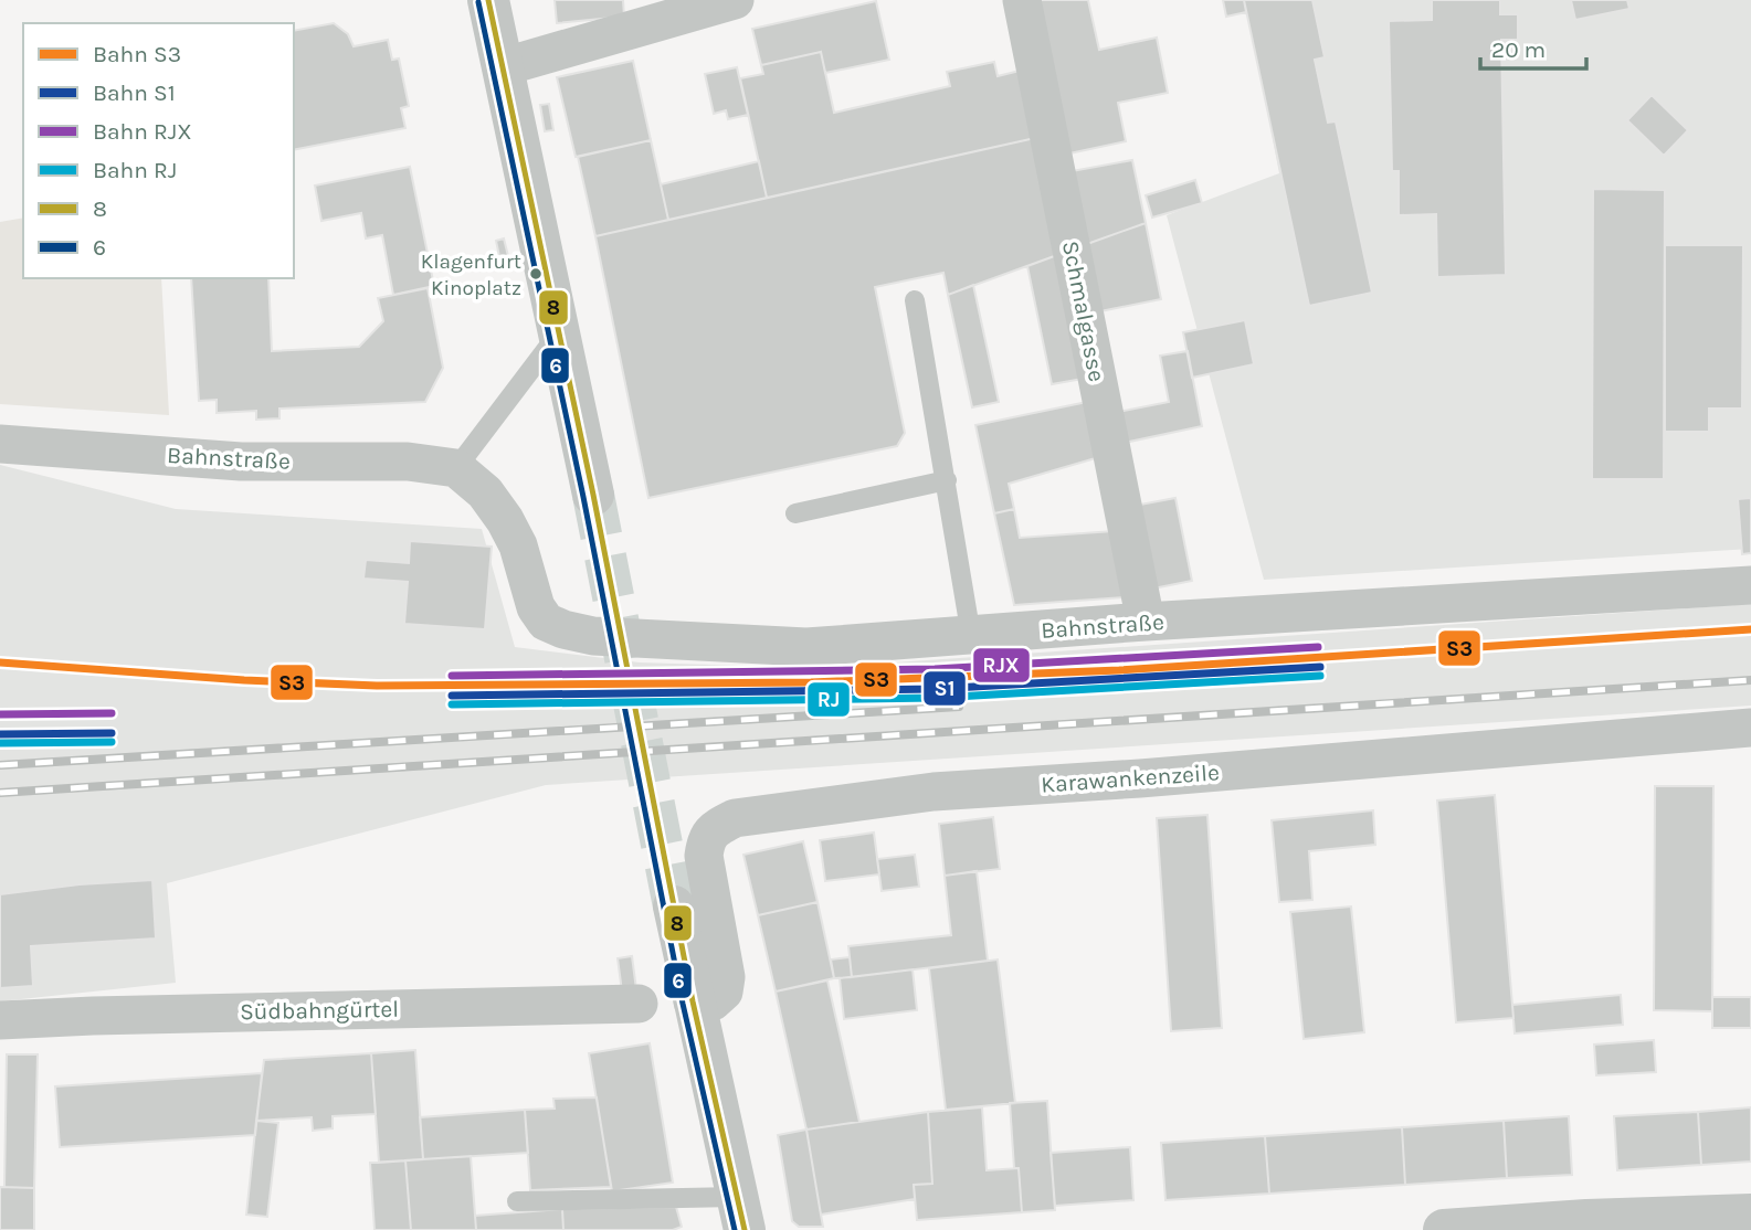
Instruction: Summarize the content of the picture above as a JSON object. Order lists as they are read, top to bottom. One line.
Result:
{"streets":{"street":["Schmalgasse","Bahnstraße","Karawankenzeile","Südbahngürtel"]},"crossings":[["Schmalgasse","Bahnstraße"]],"places":["Klagenfurt Kinoplatz"],"lines":["transit line 8","transit line 6","rail line S3","rail line RJX","rail line S1","rail line RJ"],"legend":["Bahn S3","Bahn S1","Bahn RJX","Bahn RJ","8","6"],"scale_bar":"20 m"}
